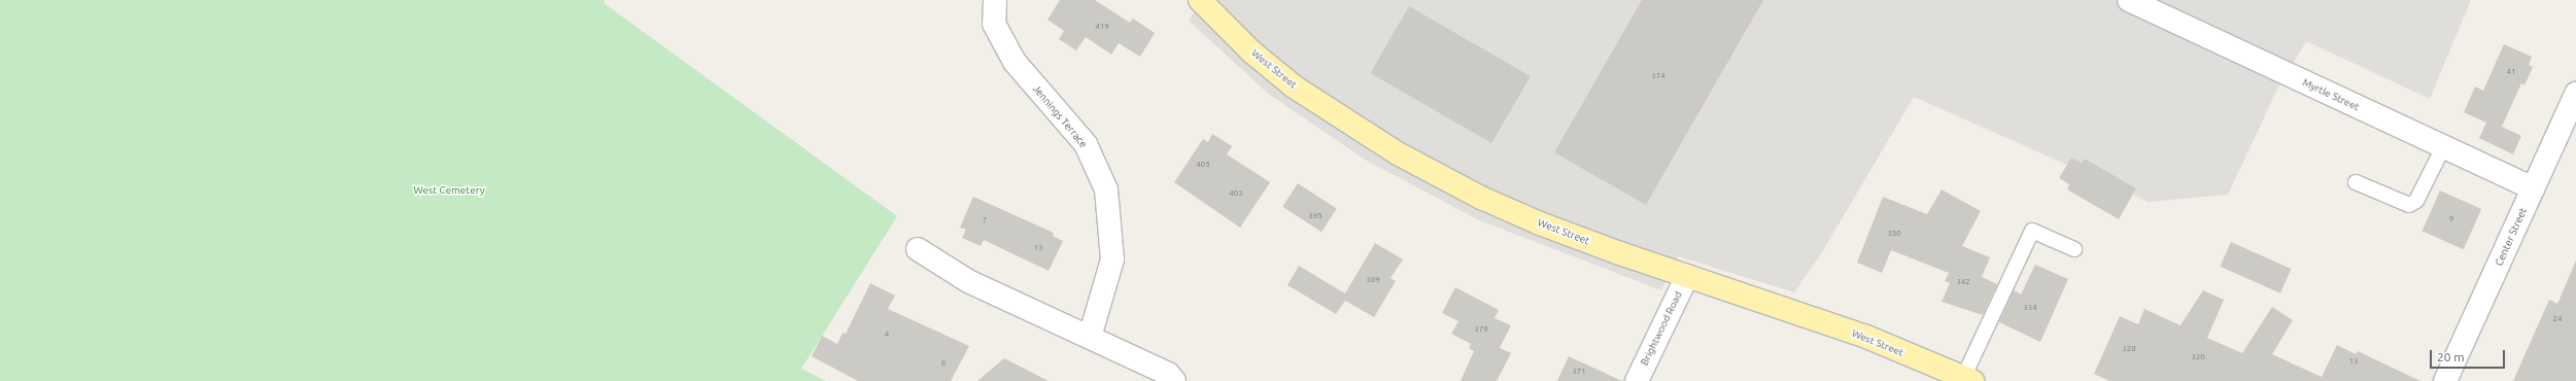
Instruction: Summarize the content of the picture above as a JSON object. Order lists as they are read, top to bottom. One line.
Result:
{"streets":{"main road":["West Street"],"street":["Myrtle Street","Jennings Terrace","Center Street","Brightwood Road"]},"crossings":[["West Street","Brightwood Road"],["Myrtle Street","Center Street"]],"parks":["West Cemetery"],"house_numbers":["419","41","374","405","403","395","9","7","350","13","389","342","334","24","379","4","328","320","13","8","371"],"scale_bar":"20 m"}
